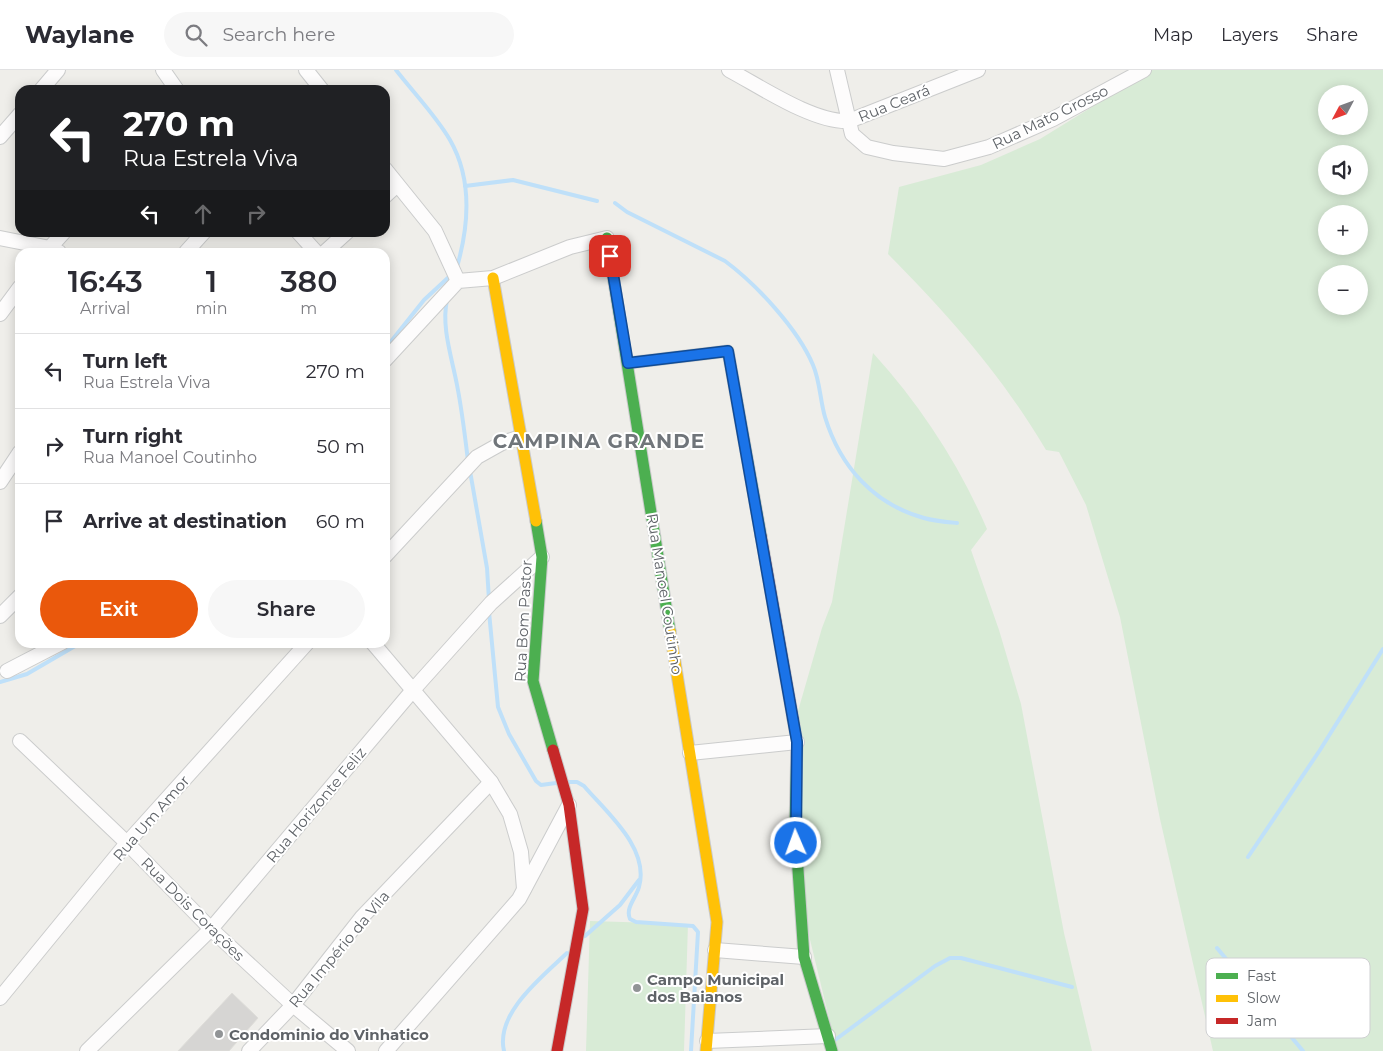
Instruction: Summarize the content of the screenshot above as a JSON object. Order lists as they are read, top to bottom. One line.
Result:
{"streets":{"street":["Rua Ceará","Rua Mato Grosso","Rua Manoel Coutinho","Rua Bom Pastor","Rua Horizonte Feliz","Rua Um Amor","Rua Dois Corações","Rua Império da Vila"]},"crossings":[["Rua Ceará","Rua Mato Grosso"],["Rua Bom Pastor","Rua Horizonte Feliz"],["Rua Horizonte Feliz","Rua Dois Corações"],["Rua Um Amor","Rua Dois Corações"],["Rua Dois Corações","Rua Império da Vila"]],"districts":["CAMPINA GRANDE"],"places":["Campo Municipal dos Baianos","Condominio do Vinhatico"],"legend":["Fast","Slow","Jam"],"north":"bottom left","page":{"header":"Waylane","search":"Search here","nav":["Map","Layers","Share"],"map_buttons":["+","−"],"turn":["270 m","Rua Estrela Viva"],"eta":["16:43","Arrival","1","min","380","m"],"list":[{"name":"Turn left","note":"Rua Estrela Viva","value":"270 m"},{"name":"Turn right","note":"Rua Manoel Coutinho","value":"50 m"},{"name":"Arrive at destination","value":"60 m"}],"buttons":["Exit","Share"]}}
